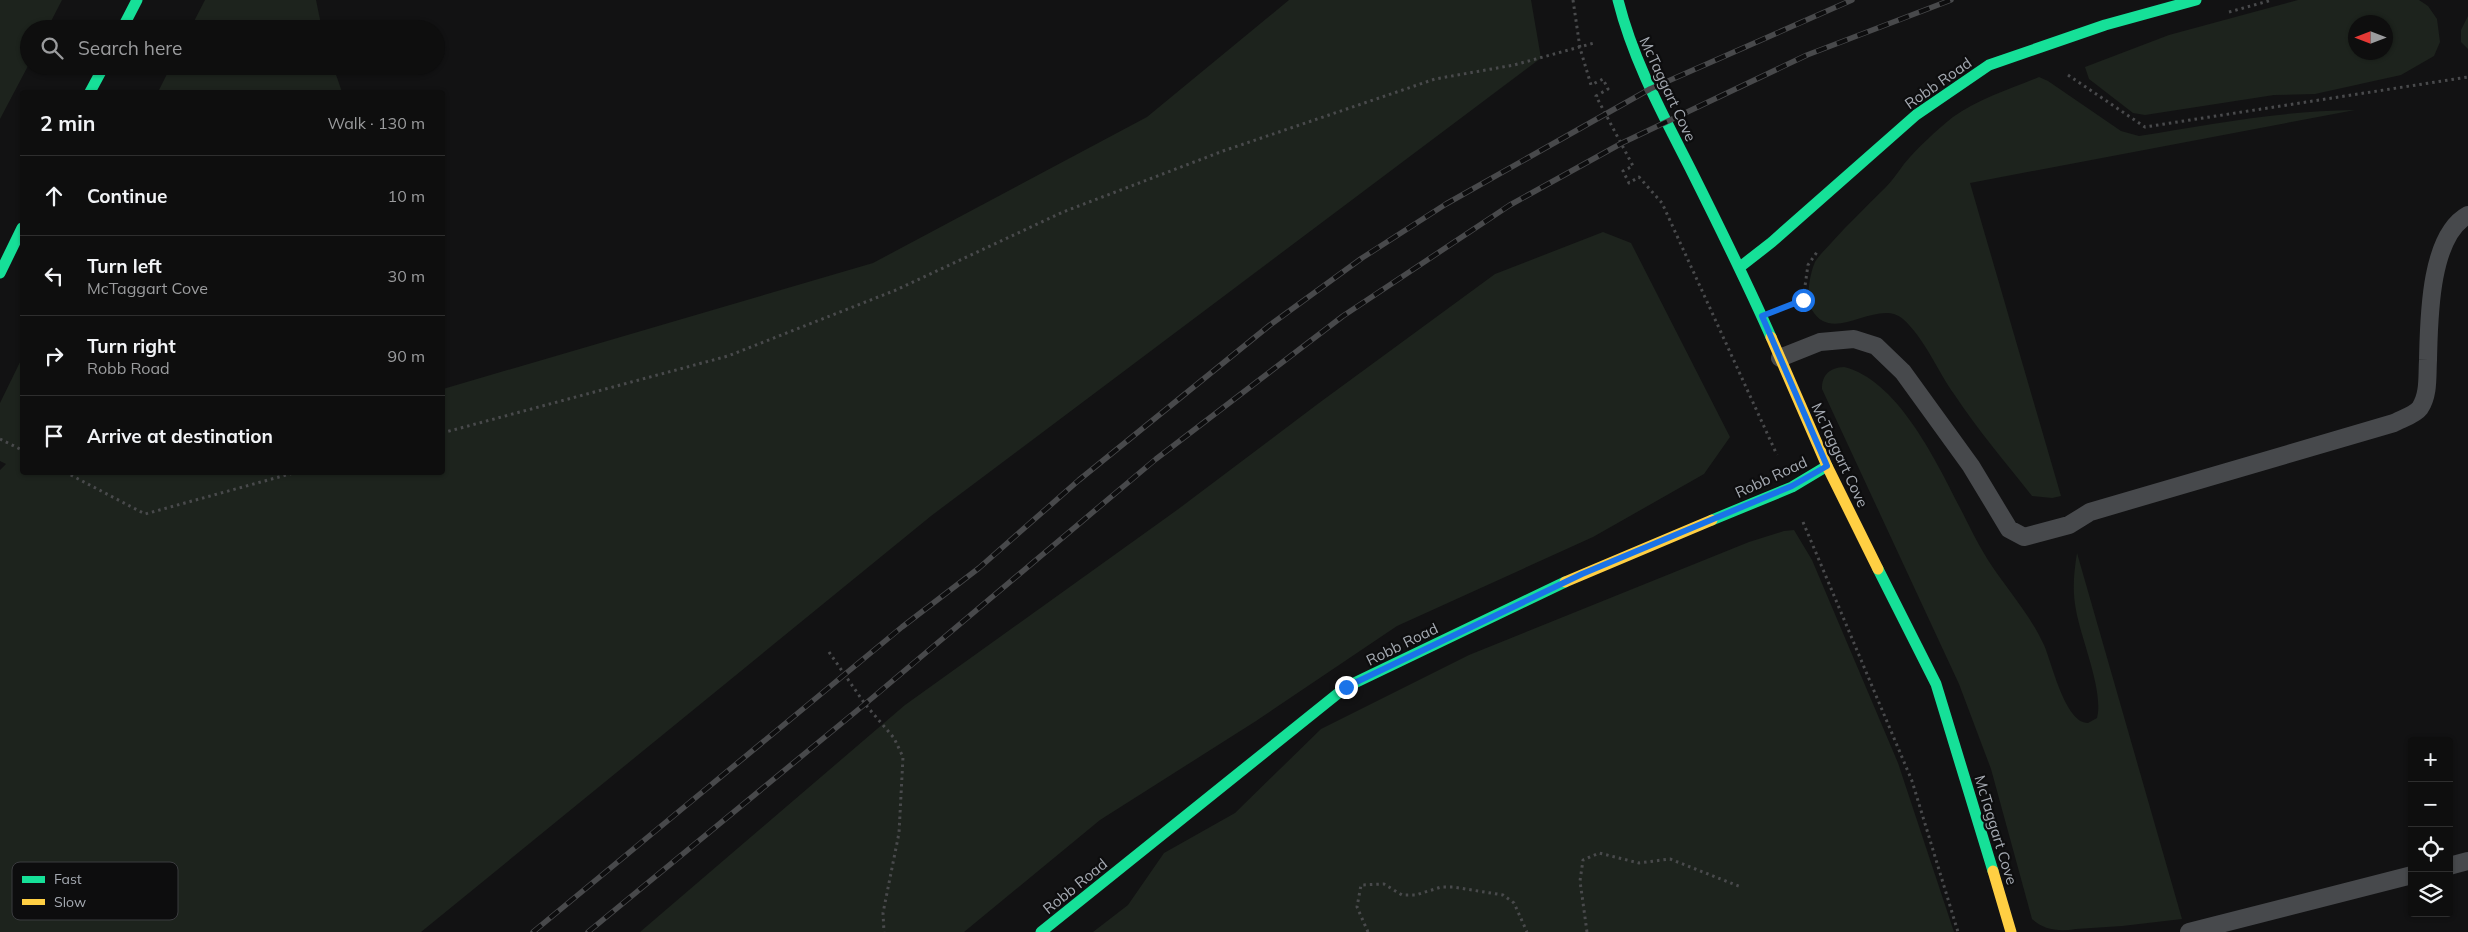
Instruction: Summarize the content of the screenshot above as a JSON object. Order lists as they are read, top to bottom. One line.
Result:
{"streets":{"street":["Robb Road","McTaggart Cove"]},"crossings":[["Robb Road","McTaggart Cove"]],"legend":["Fast","Slow"],"north":"left","page":{"search":"Search here","heading":["2 min","Walk · 130 m"],"list":[["Continue","10 m"],["Turn left","McTaggart Cove","30 m"],["Turn right","Robb Road","90 m"],"Arrive at destination"],"map_buttons":["+","−"]}}
